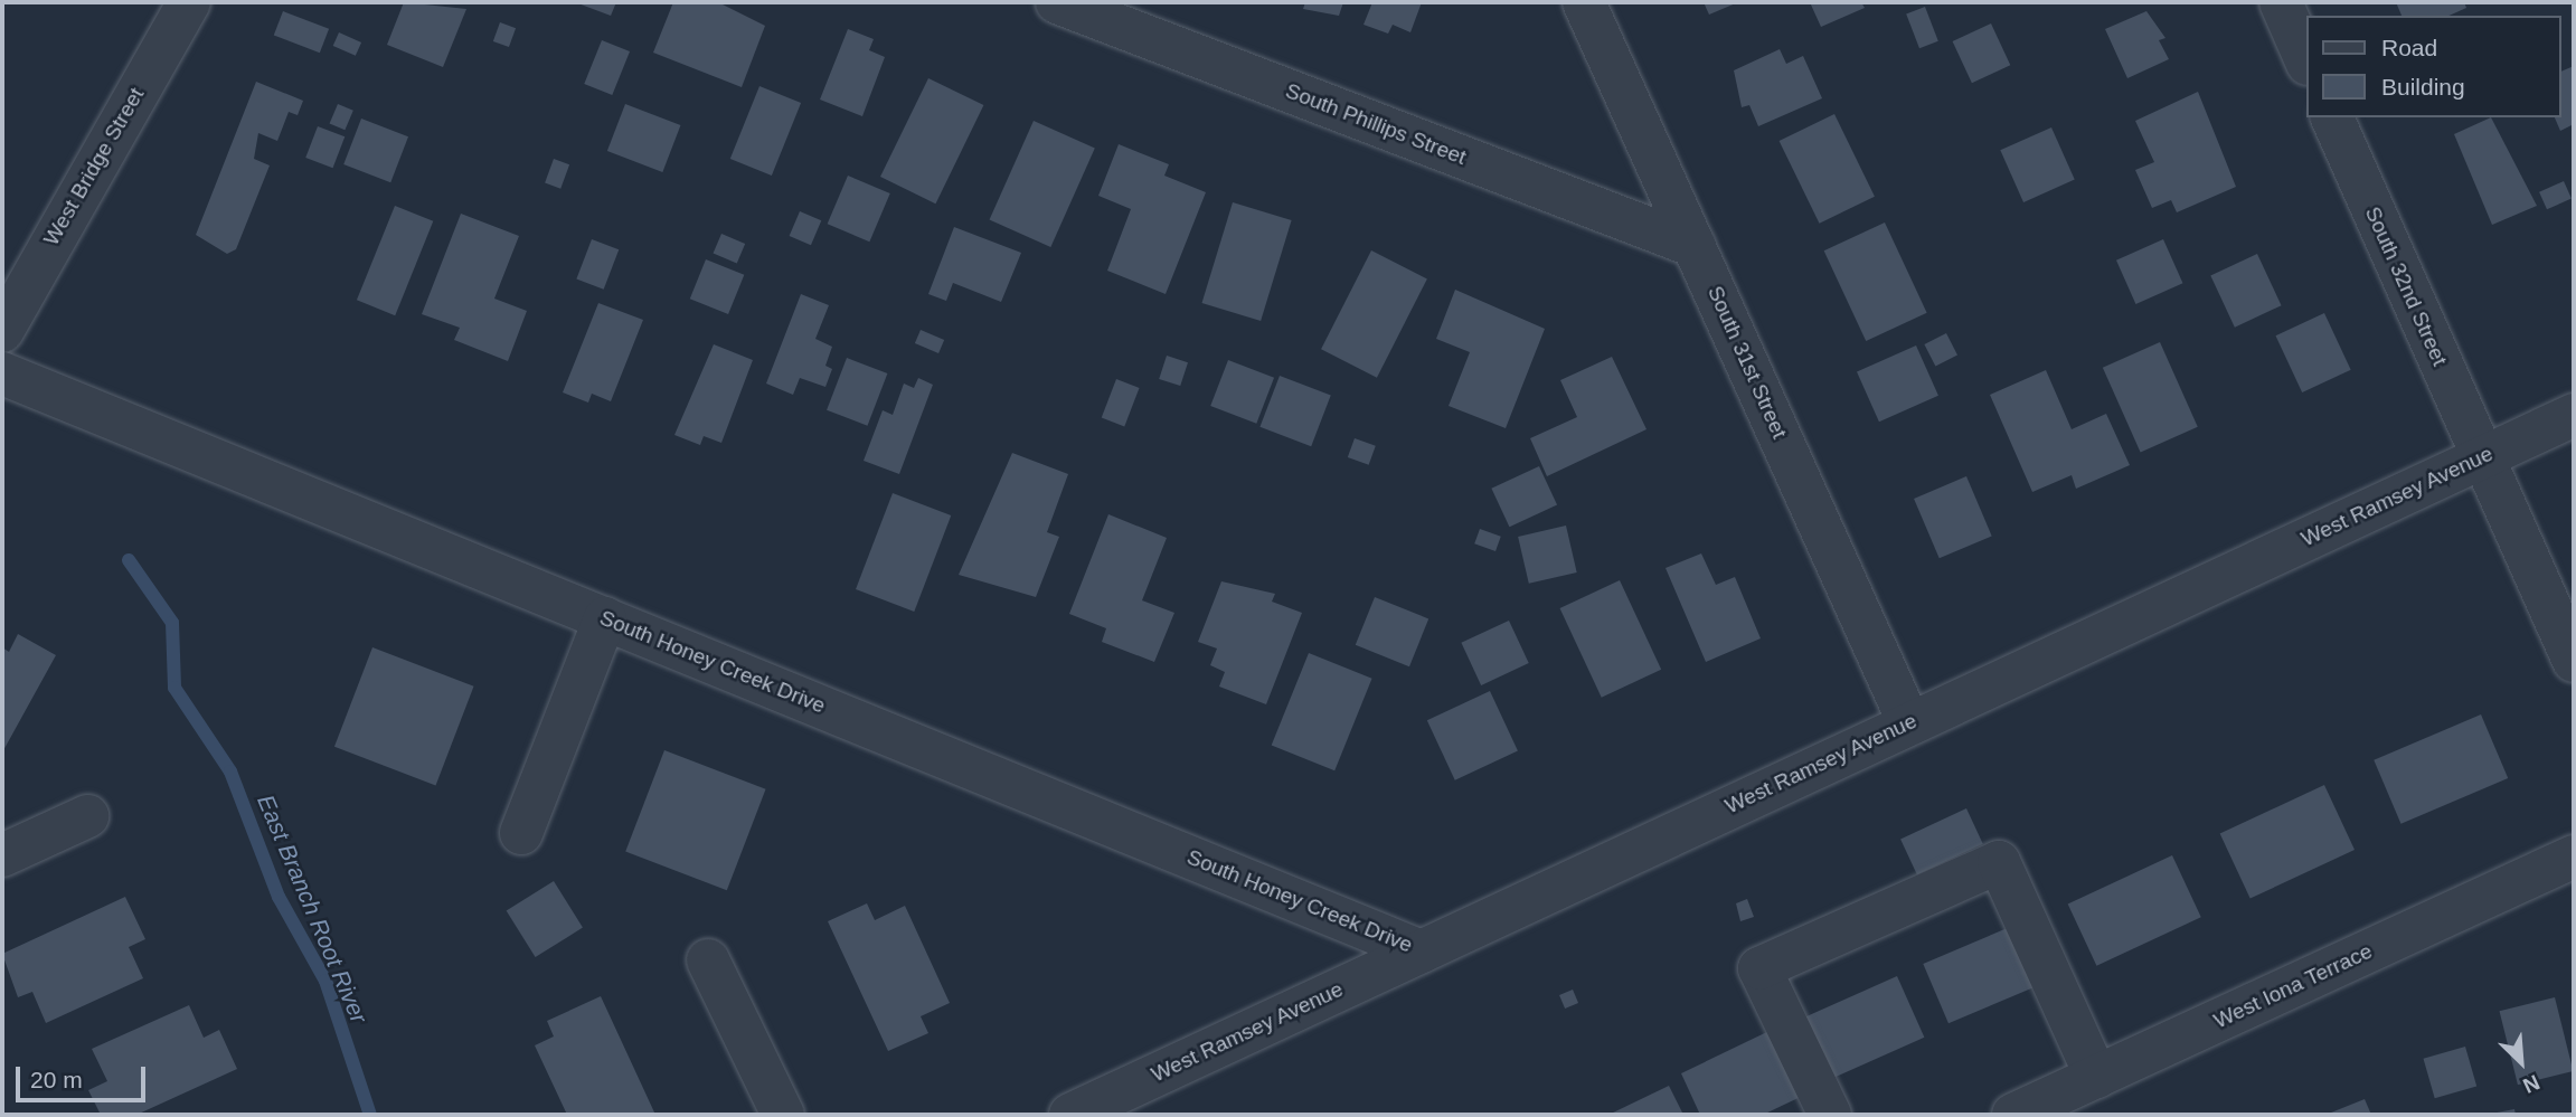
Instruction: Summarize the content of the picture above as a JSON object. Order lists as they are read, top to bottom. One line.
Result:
{"streets":{"street":["South Phillips Street","West Bridge Street","South 32nd Street","South 31st Street","West Ramsey Avenue","South Honey Creek Drive","West Iona Terrace"]},"crossings":[["South Phillips Street","South 31st Street"],["South 32nd Street","West Ramsey Avenue"],["South 31st Street","West Ramsey Avenue"],["West Ramsey Avenue","South Honey Creek Drive"]],"water":["East Branch Root River"],"legend":["Road","Building"],"scale_bar":"20 m","north":"bottom right"}
